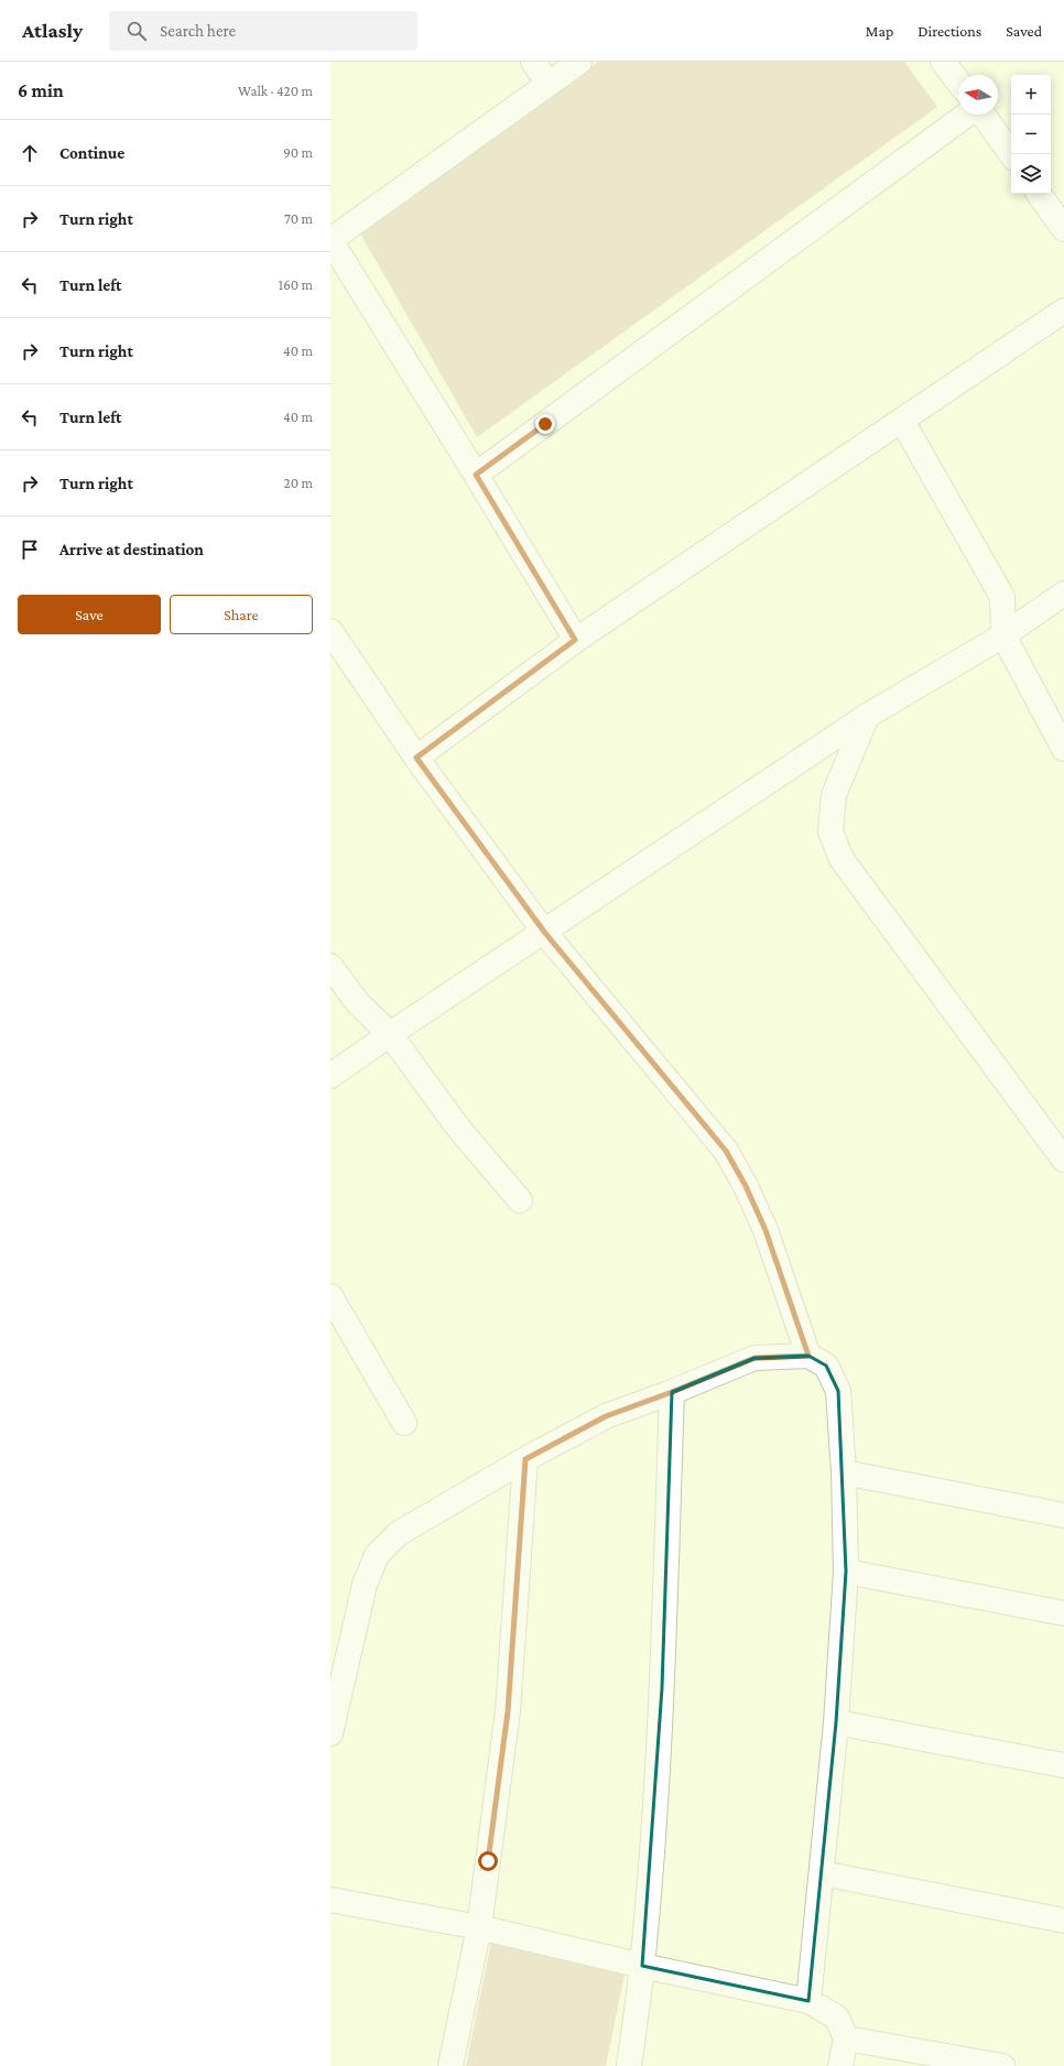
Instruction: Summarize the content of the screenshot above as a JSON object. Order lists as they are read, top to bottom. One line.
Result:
{"north":"left","page":{"header":"Atlasly","search":"Search here","nav":["Map","Directions","Saved"],"heading":["6 min","Walk · 420 m"],"map_buttons":["+","−"],"list":[["Continue","90 m"],["Turn right","70 m"],["Turn left","160 m"],["Turn right","40 m"],["Turn left","40 m"],["Turn right","20 m"],"Arrive at destination"],"buttons":["Save","Share"]}}
